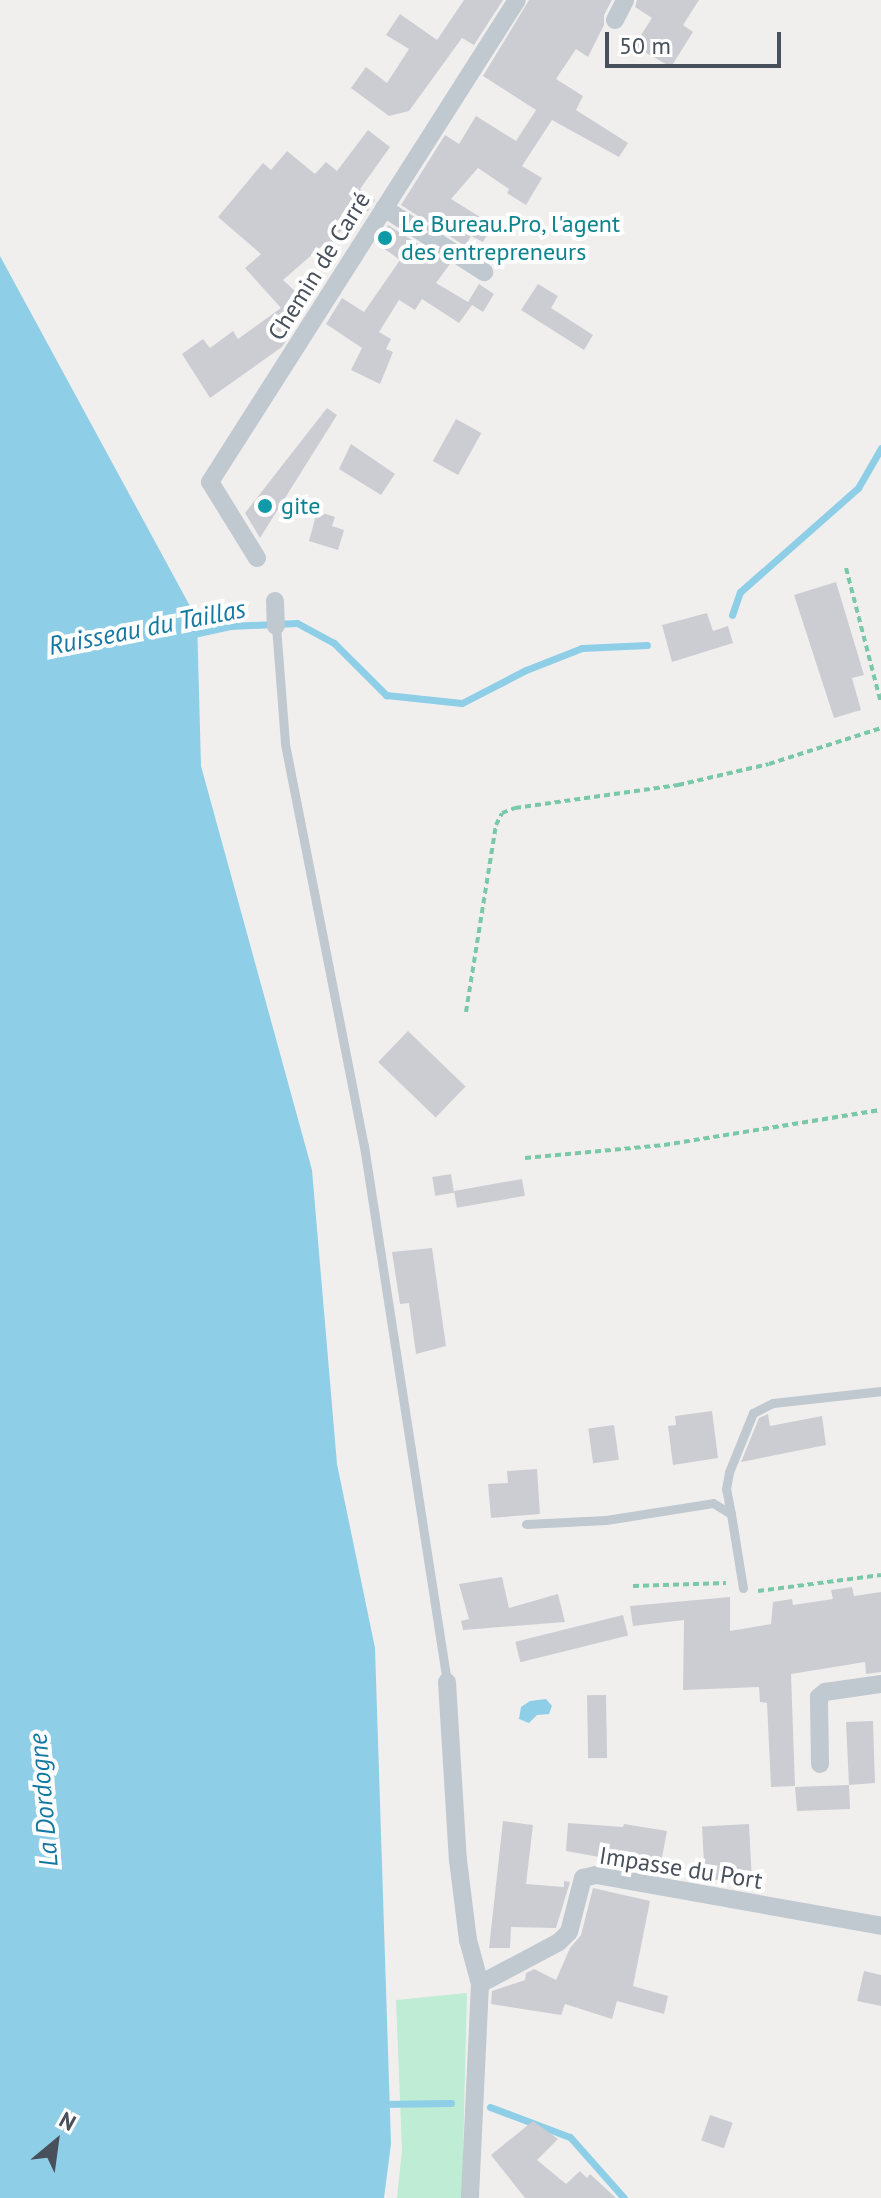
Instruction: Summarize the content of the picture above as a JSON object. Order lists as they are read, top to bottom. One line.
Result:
{"streets":{"street":["Chemin de Carré","Impasse du Port"]},"water":["Ruisseau du Taillas","La Dordogne"],"places":["Le Bureau.Pro, l'agent des entrepreneurs","gite"],"scale_bar":"50 m","north":"top right"}
